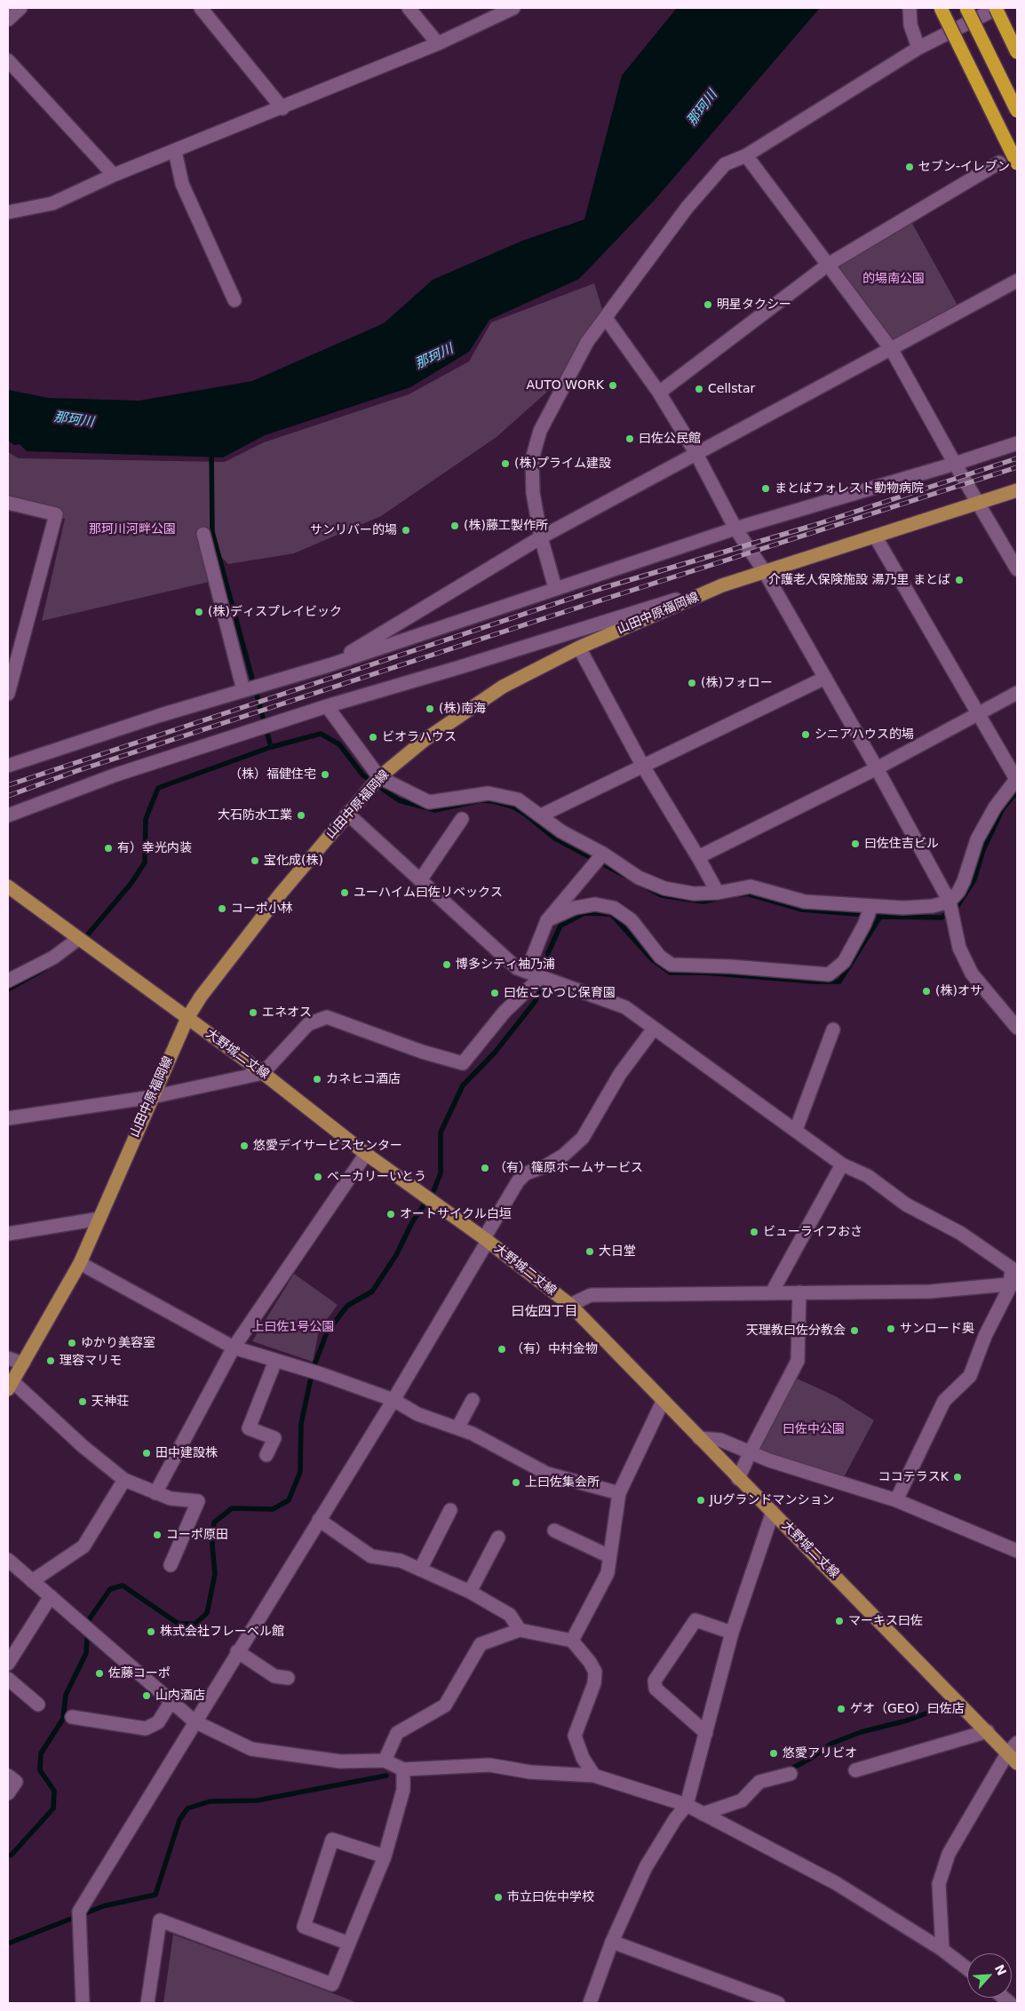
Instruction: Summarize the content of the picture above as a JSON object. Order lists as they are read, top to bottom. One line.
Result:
{"streets":{"main road":["山田中原福岡線","大野城二丈線"]},"crossings":[["山田中原福岡線","大野城二丈線"]],"districts":["曰佐四丁目"],"water":["那珂川"],"parks":["的場南公園","那珂川河畔公園","上曰佐1号公園","曰佐中公園"],"places":["セブン-イレブン","明星タクシー","AUTO WORK","Cellstar","曰佐公民館","(株)プライム建設","まとばフォレスト動物病院","(株)藤工製作所","サンリバー的場","介護老人保険施設 湯乃里 まとば","(株)ディスプレイビック","(株)フォロー","(株)南海","シニアハウス的場","ビオラハウス","（株）福健住宅","大石防水工業","曰佐住吉ビル","有）幸光内装","宝化成(株)","ユーハイム曰佐リベックス","コーポ小林","博多シティ袖乃浦","(株)オサ","曰佐こひつじ保育園","エネオス","カネヒコ酒店","悠愛デイサービスセンター","（有）篠原ホームサービス","ベーカリーいとう","オートサイクル白垣","ビューライフおさ","大日堂","サンロード奥","天理教曰佐分教会","ゆかり美容室","（有）中村金物","理容マリモ","天神荘","田中建設株","ココテラスK","上曰佐集会所","JUグランドマンション","コーポ原田","マーキス曰佐","株式会社フレーベル館","佐藤コーポ","山内酒店","ゲオ（GEO）曰佐店","悠愛アリビオ","市立曰佐中学校"],"north":"top right"}
